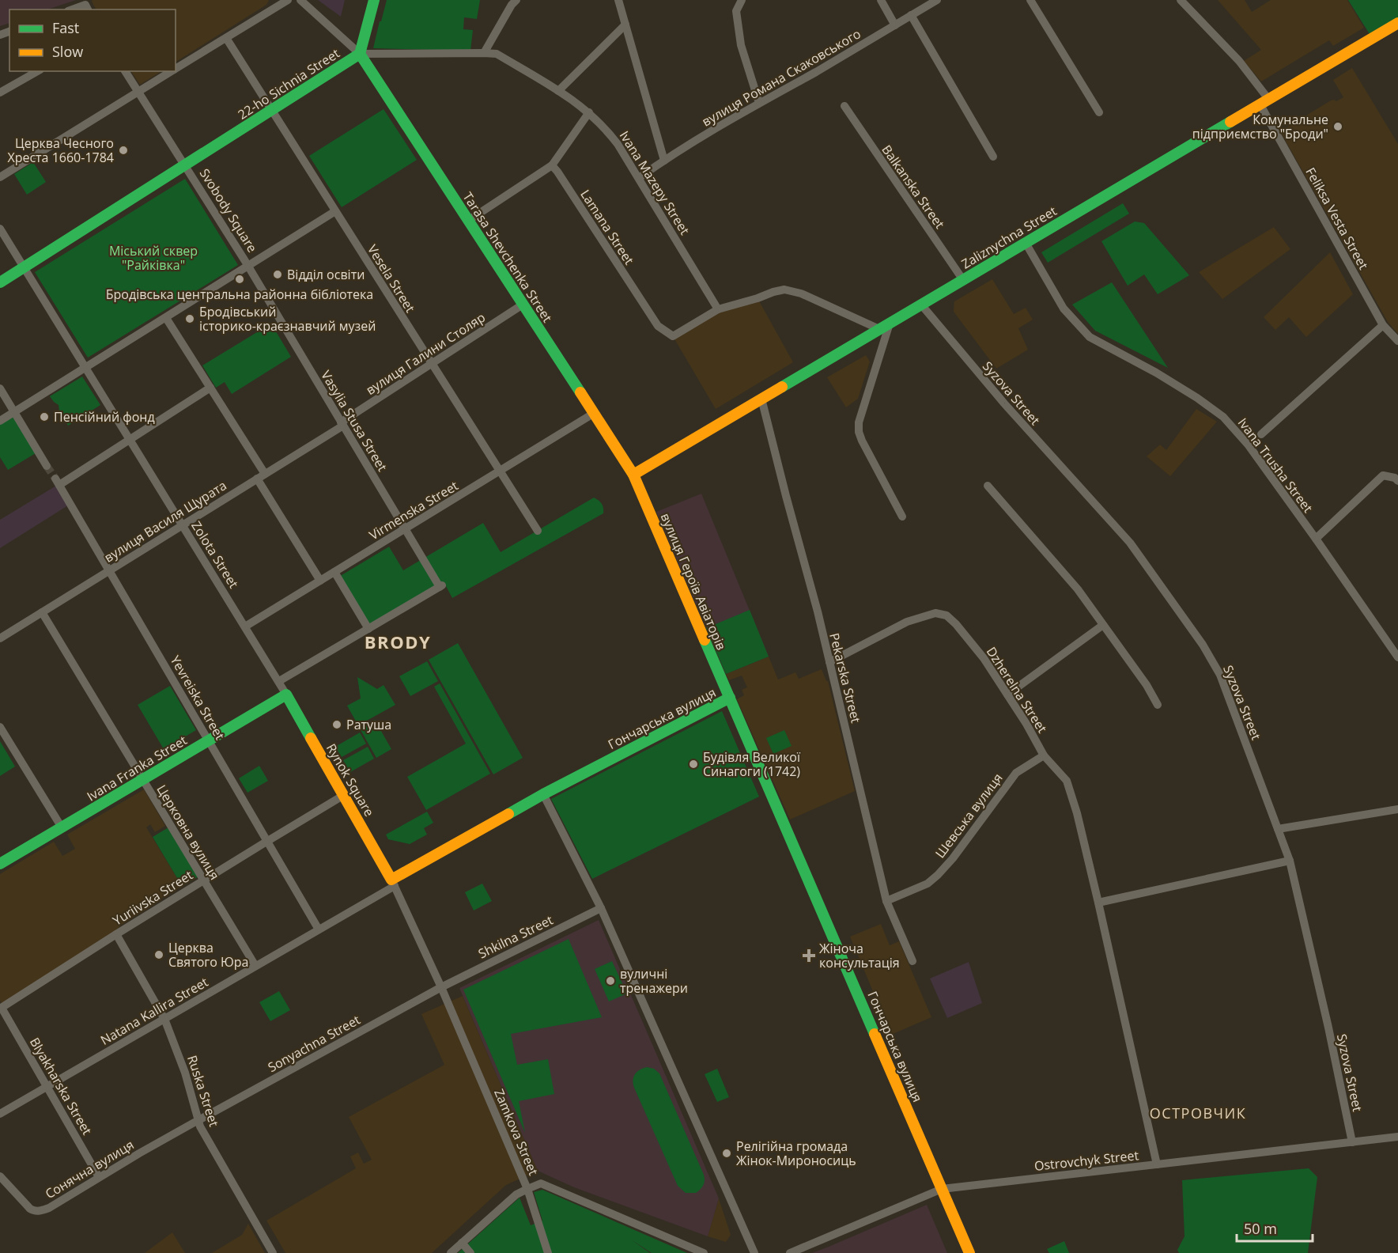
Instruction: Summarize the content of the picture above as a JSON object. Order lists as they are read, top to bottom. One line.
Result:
{"streets":{"main road":["22-ho Sichnia Street","Svobody Square","Zaliznychna Street","Tarasa Shevchenka Street","вулиця Героїв Авіаторів","Гончарська вулиця","Ivana Franka Street","Rynok Square"],"street":["вулиця Романа Скаковського","Ivana Mazepy Street","Balkanska Street","Feliksa Vesta Street","Lamana Street","Vesela Street","вулиця Галини Столяр","Syzova Street","Vasylia Stusa Street","Ivana Trusha Street","Virmenska Street","вулиця Василя Щурата","Zolota Street","Pekarska Street","Dzherelna Street","Yevreiska Street","Шевська вулиця","Церковна вулиця","Yuriivska Street","Shkilna Street","Natana Kallira Street","Sonyachna Street","Blyakharska Street","Ruska Street","Zamkova Street","Ostrovchyk Street","Сонячна вулиця"]},"crossings":[["вулиця Романа Скаковського","Ivana Mazepy Street"],["22-ho Sichnia Street","Ivana Mazepy Street"],["22-ho Sichnia Street","Svobody Square"],["22-ho Sichnia Street","Tarasa Shevchenka Street"],["22-ho Sichnia Street","Vesela Street"],["Ivana Mazepy Street","Lamana Street"],["Ivana Mazepy Street","Tarasa Shevchenka Street"],["Balkanska Street","Zaliznychna Street"],["Svobody Square","Vasylia Stusa Street"],["Svobody Square","Zolota Street"],["Feliksa Vesta Street","Zaliznychna Street"],["Zaliznychna Street","Tarasa Shevchenka Street"],["Zaliznychna Street","Syzova Street"],["Zaliznychna Street","Ivana Trusha Street"],["Zaliznychna Street","вулиця Героїв Авіаторів"],["Zaliznychna Street","Pekarska Street"],["Tarasa Shevchenka Street","вулиця Галини Столяр"],["Tarasa Shevchenka Street","Virmenska Street"],["Tarasa Shevchenka Street","вулиця Героїв Авіаторів"],["Vesela Street","вулиця Галини Столяр"],["Vesela Street","Virmenska Street"],["вулиця Галини Столяр","Vasylia Stusa Street"],["вулиця Галини Столяр","вулиця Василя Щурата"],["Syzova Street","Ostrovchyk Street"],["Vasylia Stusa Street","Virmenska Street"],["Vasylia Stusa Street","вулиця Василя Щурата"],["Virmenska Street","Zolota Street"],["вулиця Василя Щурата","Zolota Street"],["вулиця Василя Щурата","Yevreiska Street"],["вулиця Василя Щурата","Церковна вулиця"],["Zolota Street","Yevreiska Street"],["Zolota Street","Ivana Franka Street"],["Zolota Street","Rynok Square"],["вулиця Героїв Авіаторів","Гончарська вулиця"],["Pekarska Street","Dzherelna Street"],["Pekarska Street","Шевська вулиця"],["Dzherelna Street","Шевська вулиця"],["Dzherelna Street","Ostrovchyk Street"],["Yevreiska Street","Ivana Franka Street"],["Yevreiska Street","Yuriivska Street"],["Yevreiska Street","Natana Kallira Street"],["Гончарська вулиця","Ostrovchyk Street"],["Ivana Franka Street","Rynok Square"],["Ivana Franka Street","Церковна вулиця"],["Rynok Square","Yuriivska Street"],["Rynok Square","Shkilna Street"],["Rynok Square","Natana Kallira Street"],["Rynok Square","Sonyachna Street"],["Rynok Square","Zamkova Street"],["Церковна вулиця","Yuriivska Street"],["Церковна вулиця","Natana Kallira Street"],["Yuriivska Street","Blyakharska Street"],["Yuriivska Street","Ruska Street"],["Shkilna Street","Sonyachna Street"],["Shkilna Street","Zamkova Street"],["Natana Kallira Street","Blyakharska Street"],["Natana Kallira Street","Ruska Street"],["Sonyachna Street","Ruska Street"],["Sonyachna Street","Zamkova Street"],["Sonyachna Street","Сонячна вулиця"],["Blyakharska Street","Сонячна вулиця"],["Ruska Street","Сонячна вулиця"]],"districts":["BRODY","ОСТРОВЧИК"],"parks":["Міський сквер \"Райківка\""],"places":{"other":["Комунальне підприємство \"Броди\"","Церква Чесного Хреста 1660-1784","Відділ освіти","Бродівська центральна районна бібліотека","Бродівський історико-краєзнавчий музей","Пенсійний фонд","Ратуша","Будівля Великої Синагоги (1742)","Церква Святого Юра","вуличні тренажери","Релігійна громада Жінок-Мироносиць"],"health":["Жіноча консультація"]},"legend":["Fast","Slow"],"scale_bar":"50 m"}
